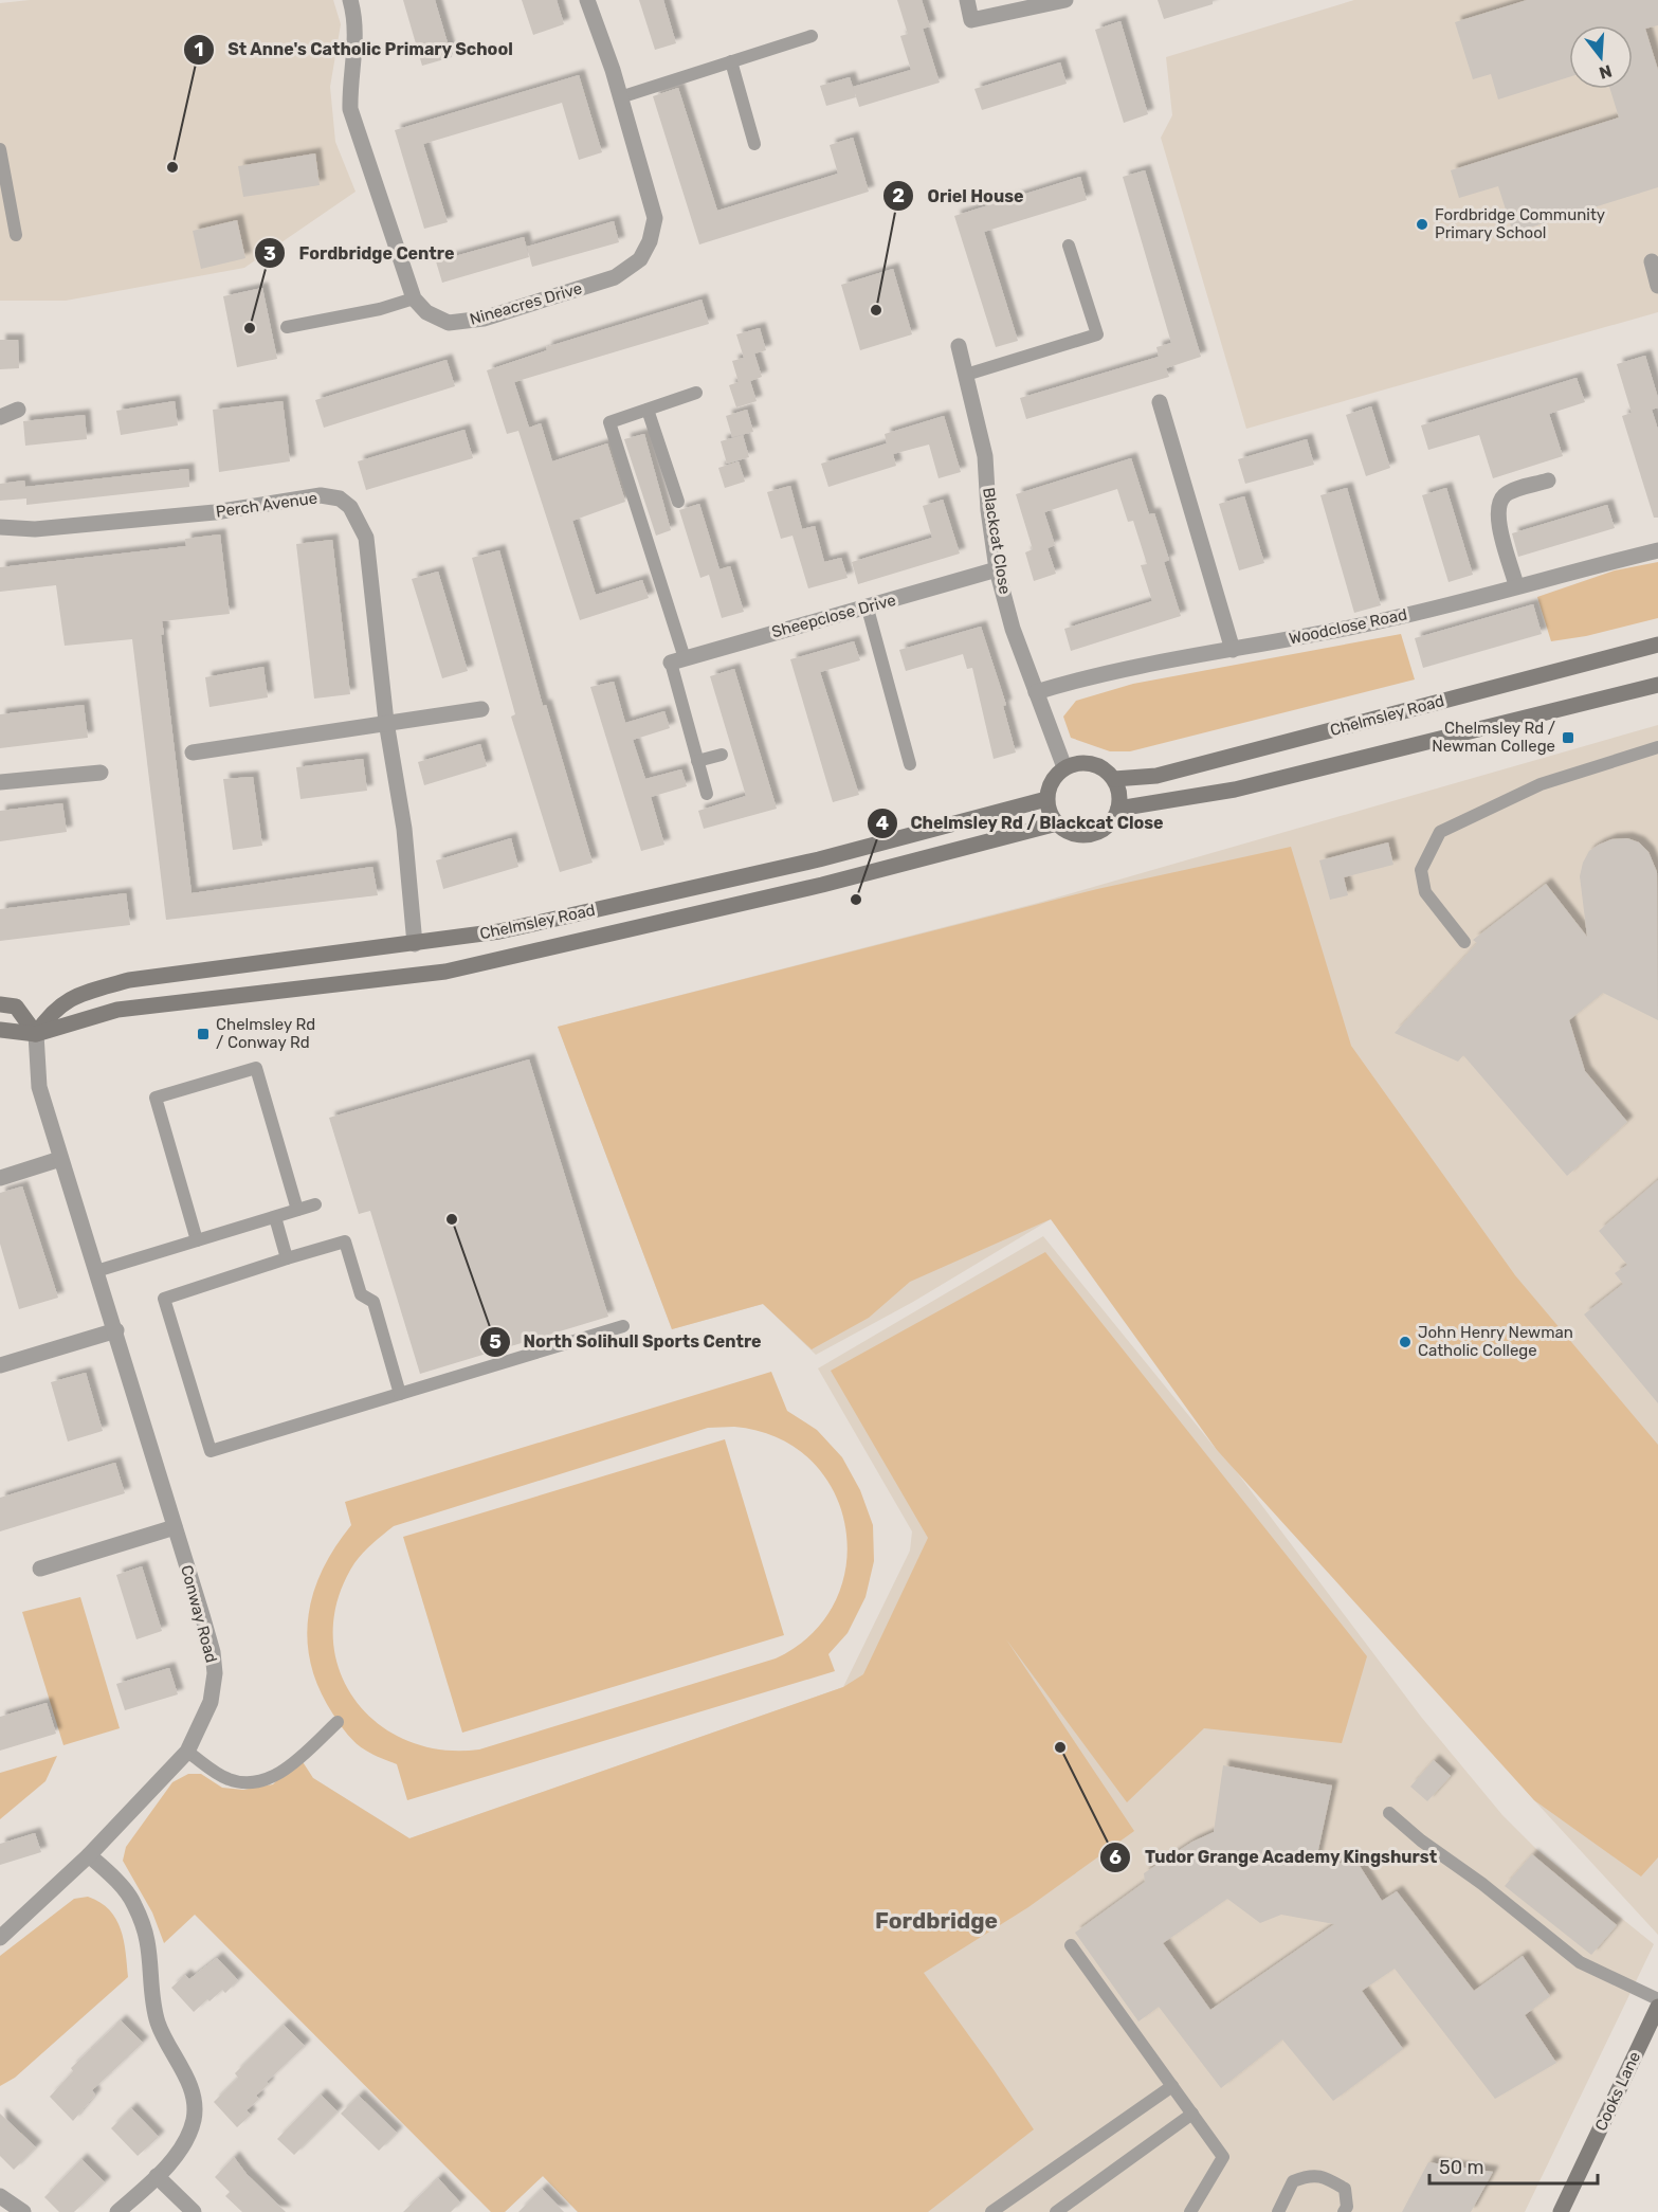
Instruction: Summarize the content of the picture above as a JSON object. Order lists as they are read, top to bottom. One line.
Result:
{"streets":{"street":["Nineacres Drive","Perch Avenue","Blackcat Close","Sheepclose Drive","Woodclose Road","Chelmsley Road","Conway Road","Cooks Lane"]},"crossings":[["Perch Avenue","Chelmsley Road"],["Blackcat Close","Sheepclose Drive"],["Blackcat Close","Woodclose Road"],["Blackcat Close","Chelmsley Road"],["Chelmsley Road","Conway Road"]],"districts":["Fordbridge"],"places":{"other":["St Anne's Catholic Primary School","Fordbridge Community Primary School","Oriel House","Fordbridge Centre","Chelmsley Rd / Blackcat Close","North Solihull Sports Centre","John Henry Newman Catholic College","Tudor Grange Academy Kingshurst"],"transit":["Chelmsley Rd / Newman College","Chelmsley Rd / Conway Rd"]},"scale_bar":"50 m","north":"bottom"}
